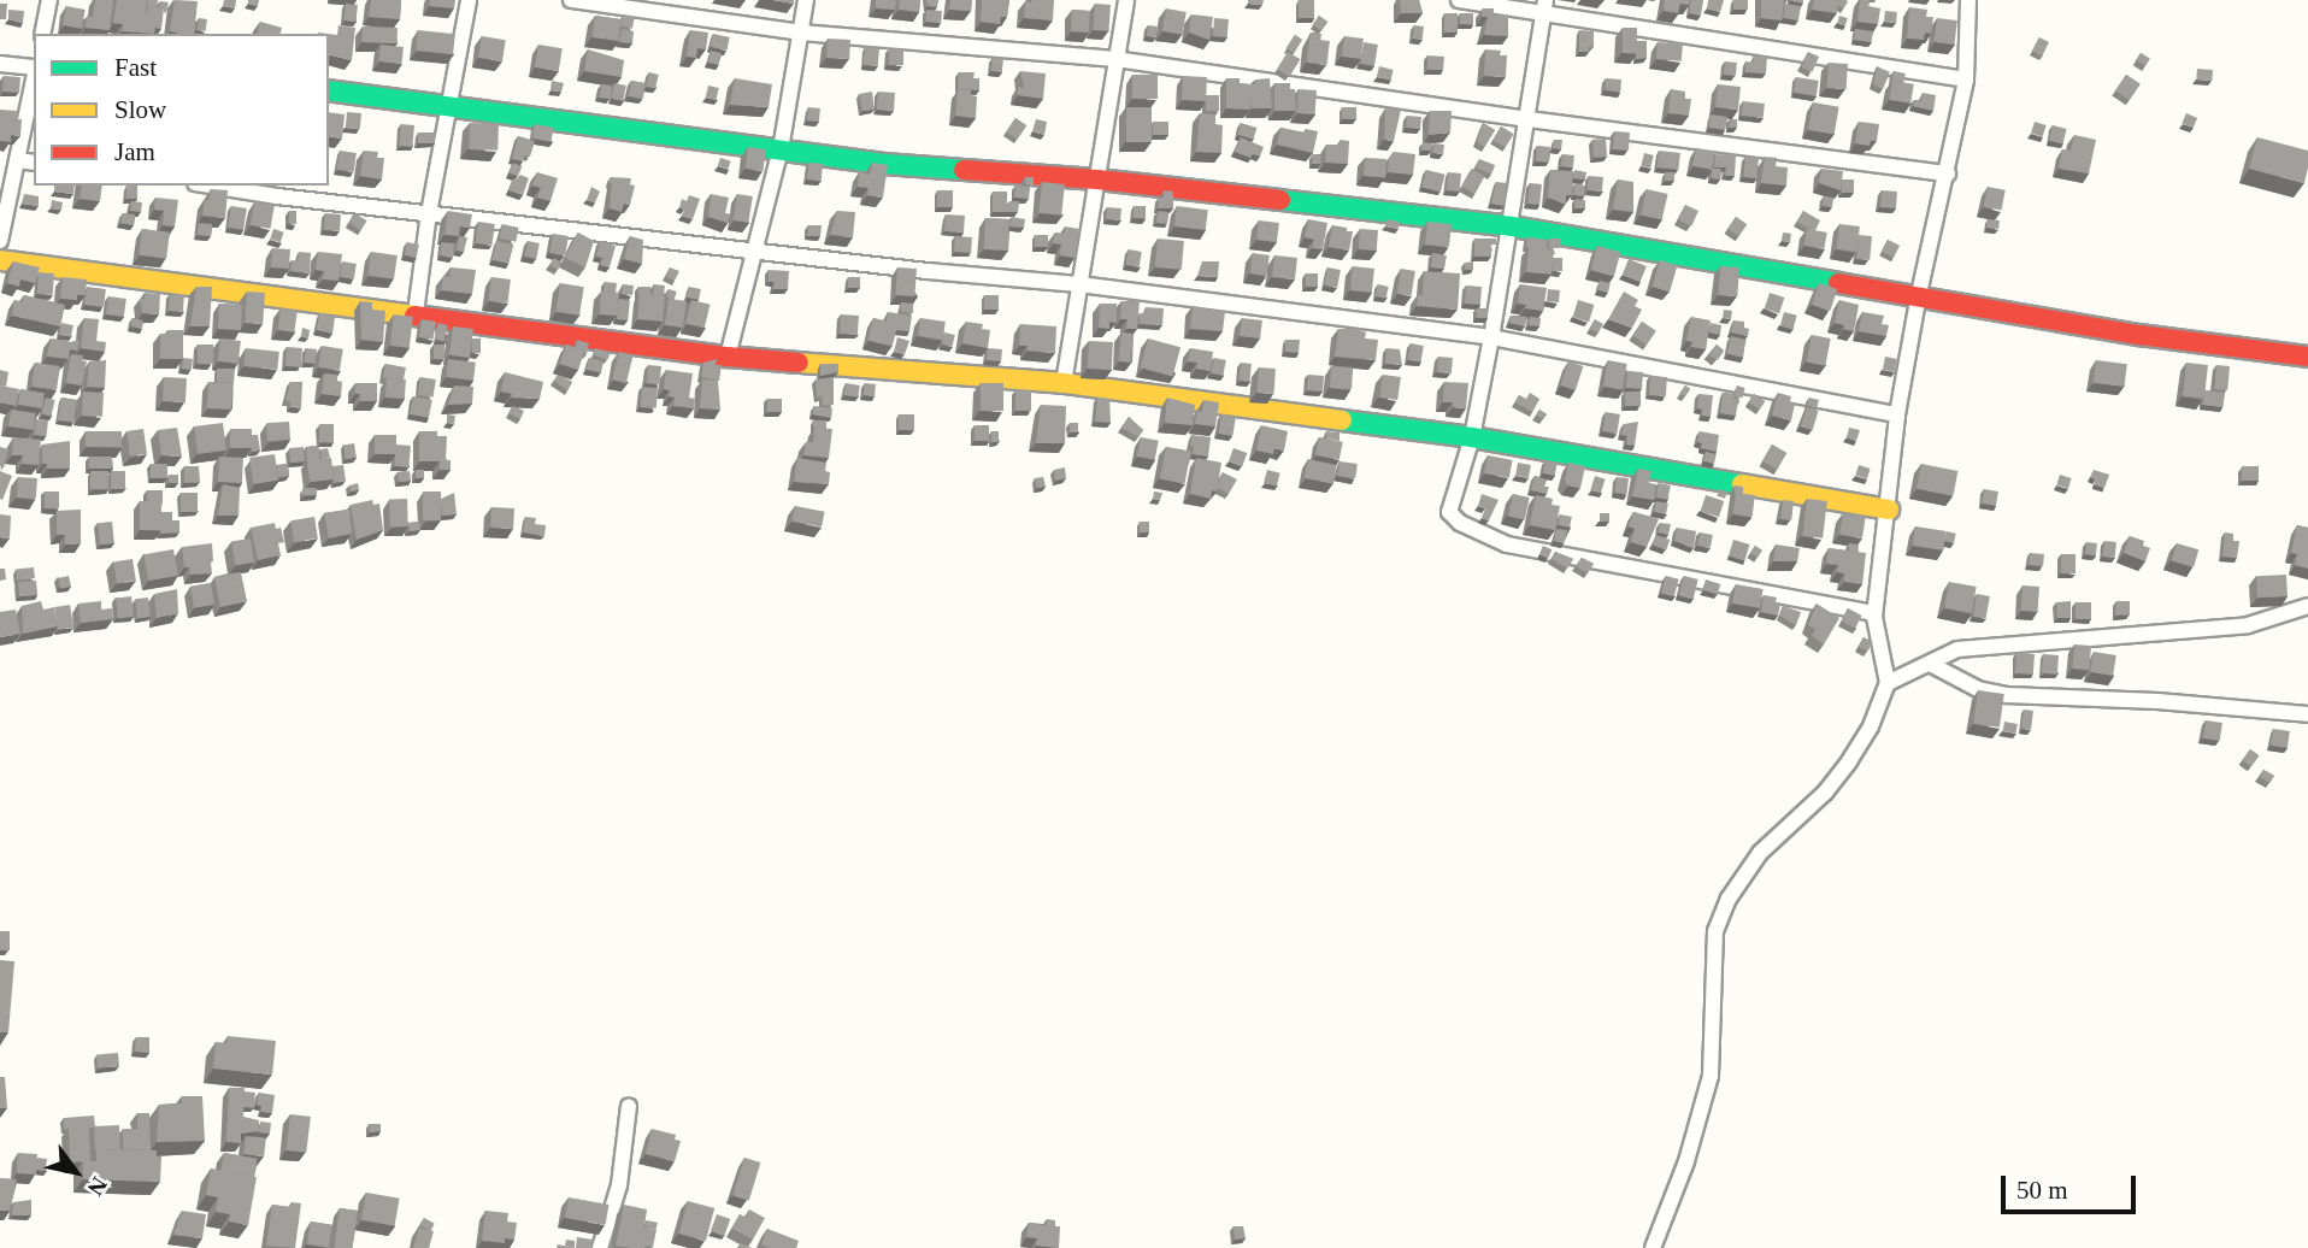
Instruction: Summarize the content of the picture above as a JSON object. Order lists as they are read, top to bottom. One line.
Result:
{"legend":["Fast","Slow","Jam"],"scale_bar":"50 m","north":"bottom right"}
